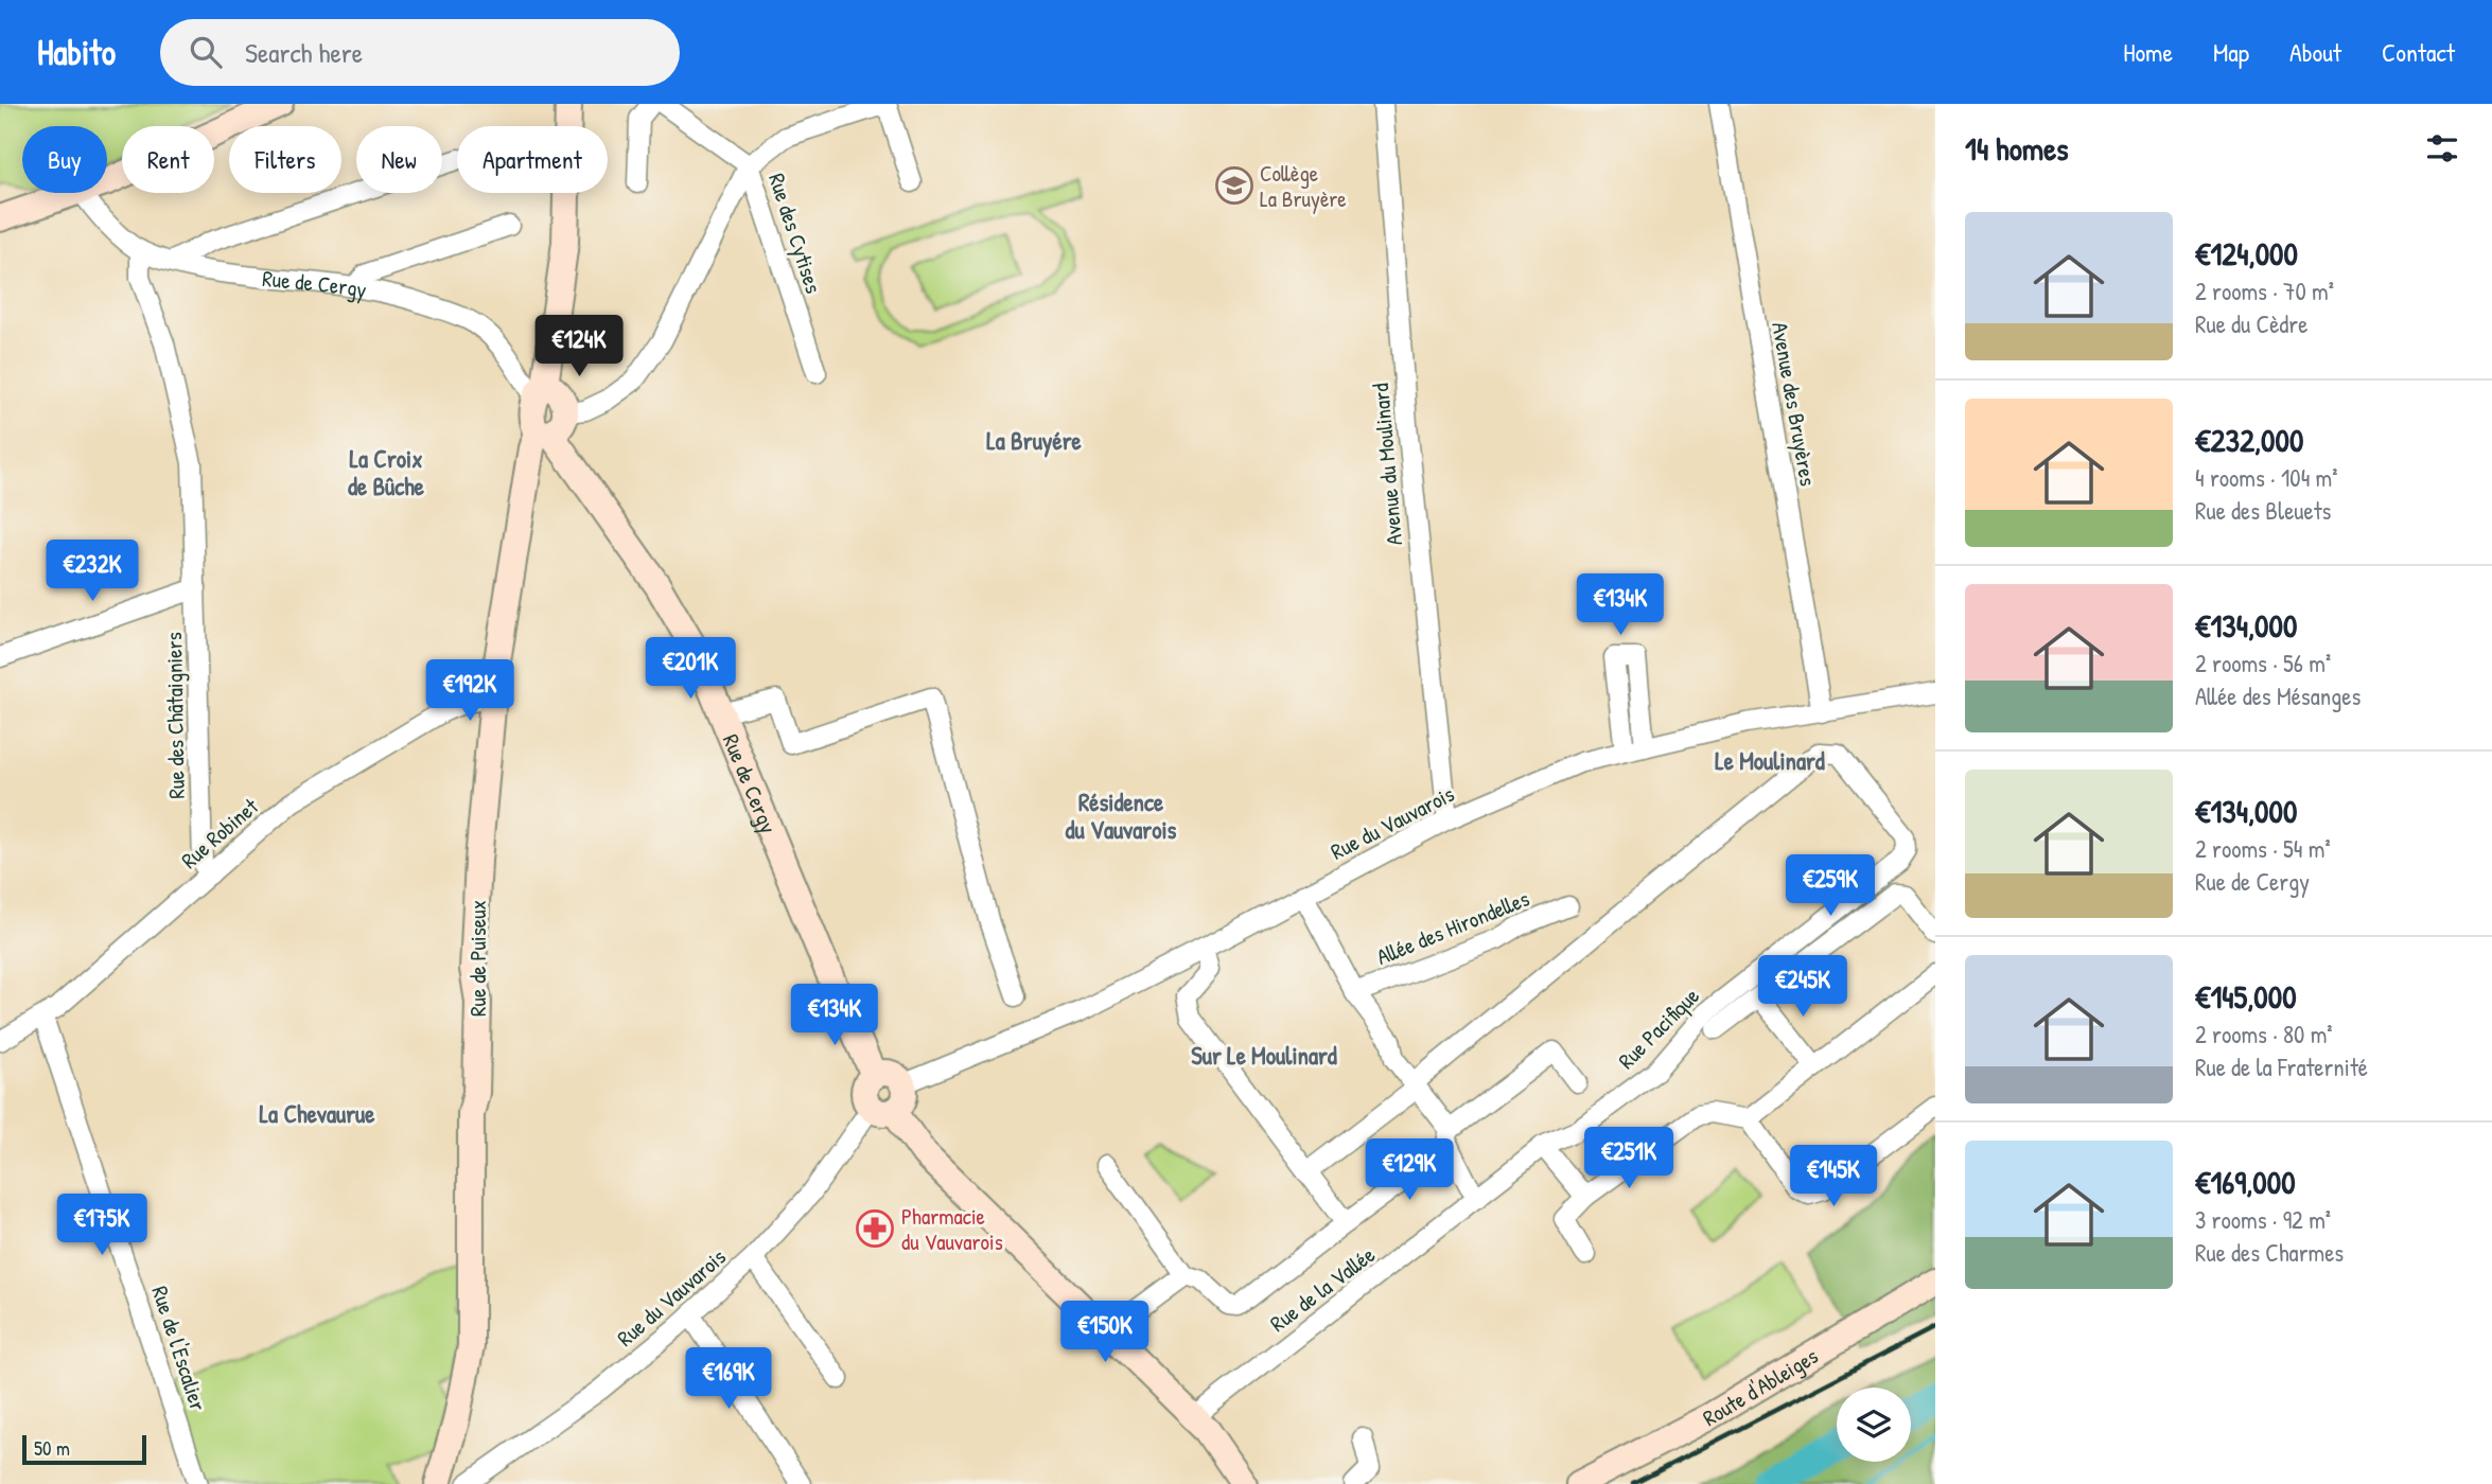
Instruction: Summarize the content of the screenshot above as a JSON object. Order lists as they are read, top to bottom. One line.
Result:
{"streets":{"street":["Rue des Cytises","Rue de Cergy","Avenue des Bruyères","Avenue du Moulinard","Rue des Châtaigniers","Rue du Vauvarois","Rue Robinet","Allée des Hirondelles","Rue de Puiseux","Rue Pacifique","Rue de la Vallée","Rue de l'Escalier","Route d'Ableiges"]},"crossings":[["Rue de Cergy","Rue des Châtaigniers"],["Rue de Cergy","Rue du Vauvarois"],["Rue de Cergy","Rue de Puiseux"],["Avenue des Bruyères","Rue du Vauvarois"],["Avenue du Moulinard","Rue du Vauvarois"],["Rue des Châtaigniers","Rue Robinet"],["Rue Robinet","Rue de Puiseux"],["Rue Robinet","Rue de l'Escalier"],["Rue Pacifique","Rue de la Vallée"]],"districts":["La Bruyére","La Croix de Bûche","Le Moulinard","Résidence du Vauvarois","Sur Le Moulinard","La Chevaurue"],"places":{"school or university":["Collège La Bruyère"],"pharmacy":["Pharmacie du Vauvarois"]},"scale_bar":"50 m","page":{"header":"Habito","search":"Search here","nav":["Home","Map","About","Contact"],"heading":"14 homes","chip":["Buy","Rent","Filters","New","Apartment"],"list":[{"name":"€124,000","note":"2 rooms · 70 m² · Rue du Cèdre"},{"name":"€232,000","note":"4 rooms · 104 m² · Rue des Bleuets"},{"name":"€134,000","note":"2 rooms · 56 m² · Allée des Mésanges"},{"name":"€134,000","note":"2 rooms · 54 m² · Rue de Cergy"},{"name":"€145,000","note":"2 rooms · 80 m² · Rue de la Fraternité"},{"name":"€169,000","note":"3 rooms · 92 m² · Rue des Charmes"}],"price":["€124K","€232K","€134K","€201K","€192K","€259K","€245K","€134K","€251K","€129K","€145K","€175K","€150K","€169K"],"scale":"50 m"}}
